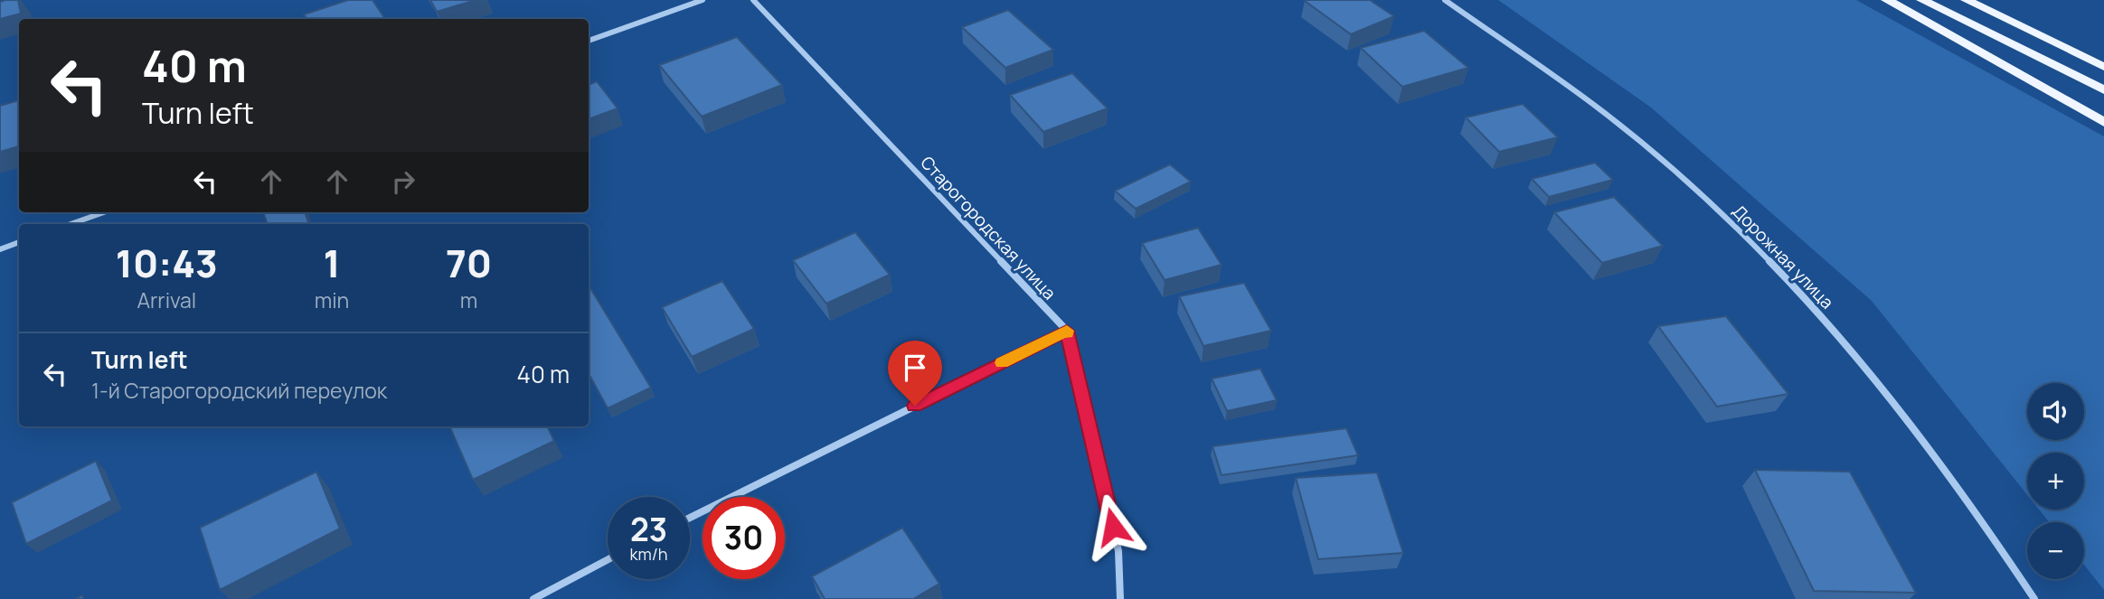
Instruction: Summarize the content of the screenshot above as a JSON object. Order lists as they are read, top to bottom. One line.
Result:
{"streets":{"street":["Старогородская улица","Дорожная улица"]},"page":{"turn":["40 m","Turn left"],"eta":["10:43","Arrival","1","min","70","m"],"list":[{"name":"Turn left","note":"1-й Старогородский переулок","value":"40 m"}],"map_buttons":["+","−"],"speed":"23 km/h","limit":"30"}}
